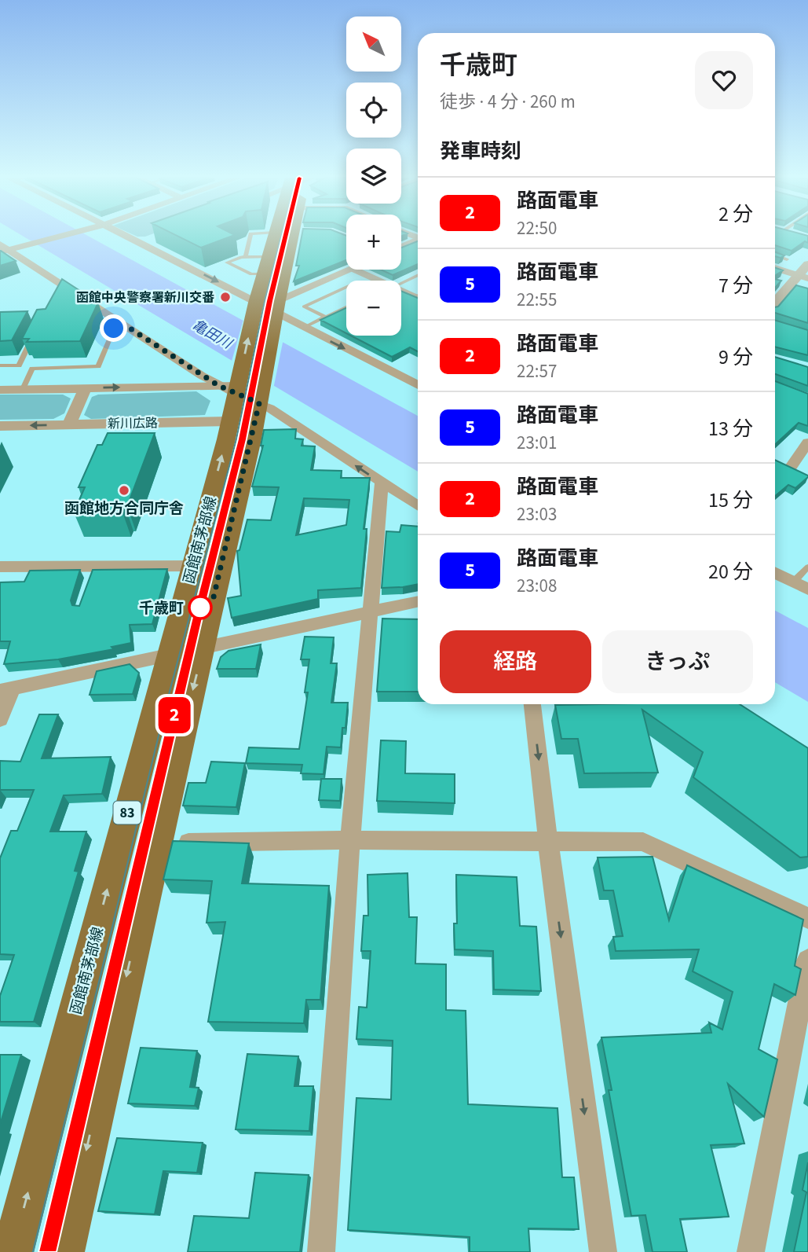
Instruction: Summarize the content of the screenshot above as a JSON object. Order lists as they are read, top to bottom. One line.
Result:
{"streets":{"main road":["函館南茅部線","83"],"street":["新川広路"]},"crossings":[["新川広路","函館南茅部線"],["新川広路","83"],["函館南茅部線","83"]],"water":["亀田川"],"places":["函館中央警察署新川交番","函館地方合同庁舎","千歳町"],"lines":["tram line 2"],"north":"top left","page":{"on_map":"2","map_buttons":["+","−"],"heading":[["千歳町","徒歩 · 4 分 · 260 m"],"発車時刻"],"list":[{"mark":"2","name":"路面電車","note":"22:50","value":"2 分"},{"mark":"5","name":"路面電車","note":"22:55","value":"7 分"},{"mark":"2","name":"路面電車","note":"22:57","value":"9 分"},{"mark":"5","name":"路面電車","note":"23:01","value":"13 分"},{"mark":"2","name":"路面電車","note":"23:03","value":"15 分"},{"mark":"5","name":"路面電車","note":"23:08","value":"20 分"}],"buttons":["経路","きっぷ"]}}
